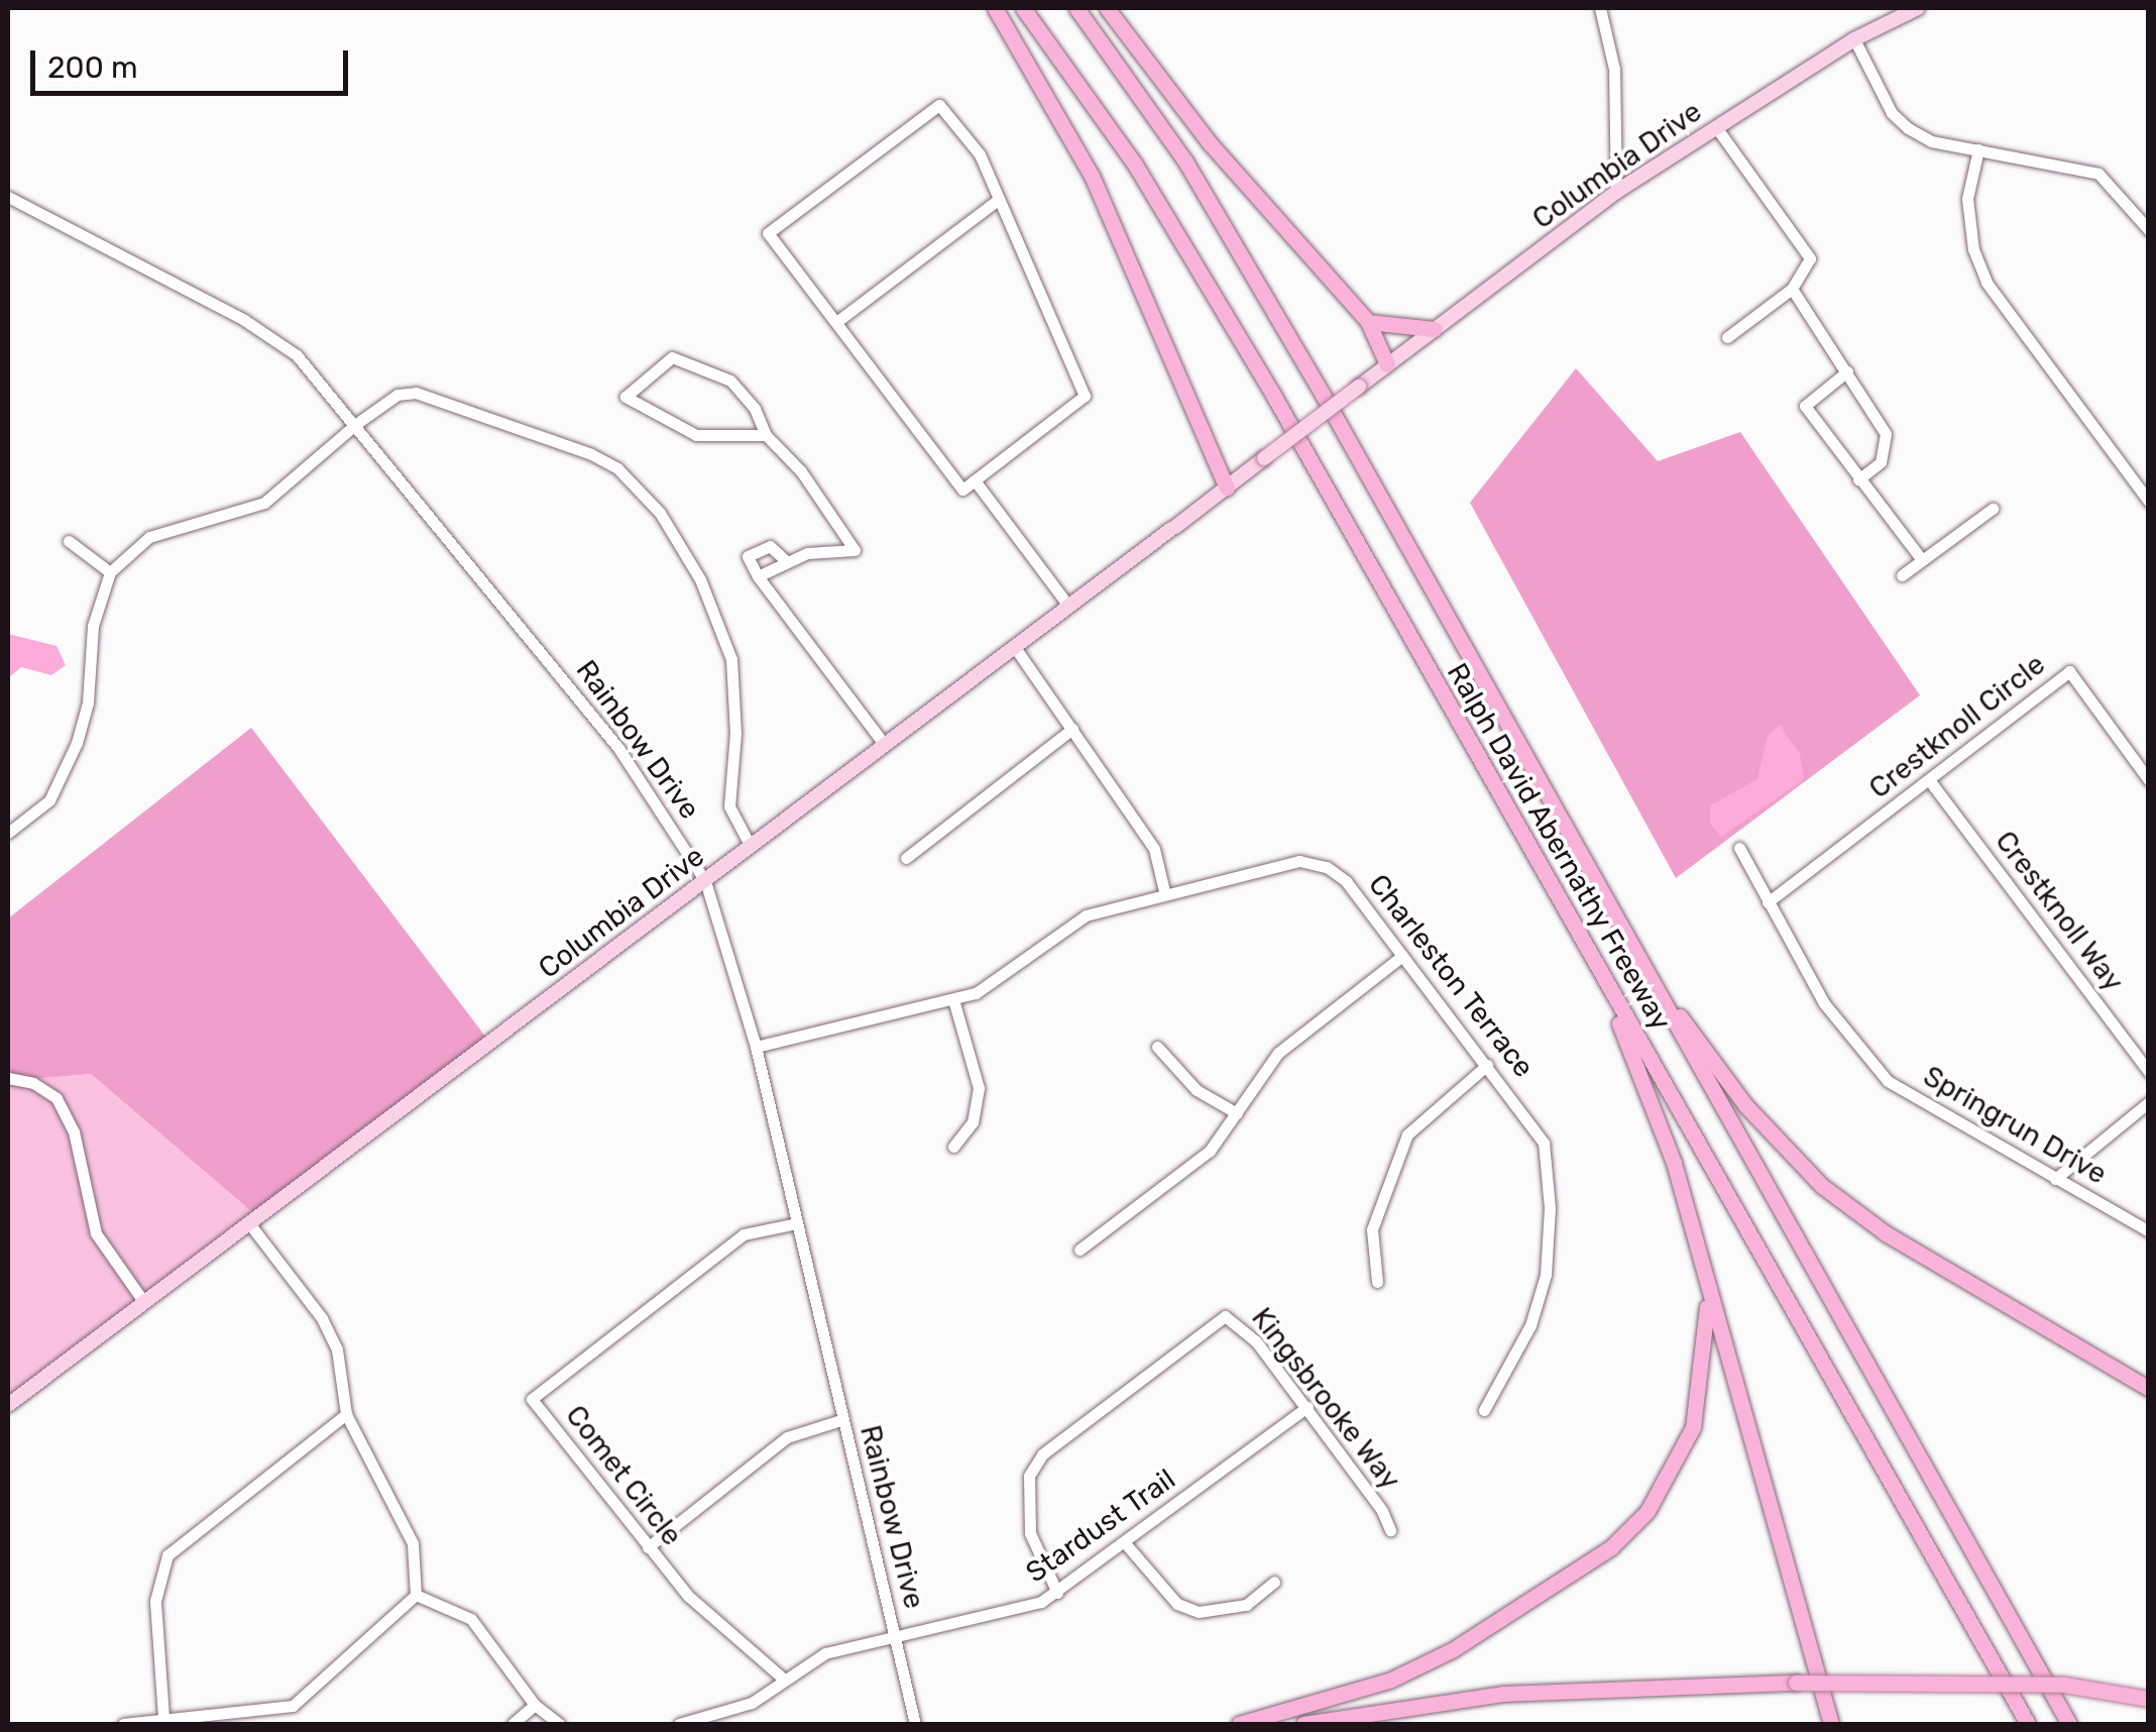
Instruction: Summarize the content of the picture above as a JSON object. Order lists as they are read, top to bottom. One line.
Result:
{"streets":{"highway":["Ralph David Abernathy Freeway"],"main road":["Columbia Drive"],"street":["Crestknoll Circle","Rainbow Drive","Crestknoll Way","Charleston Terrace","Springrun Drive","Kingsbrooke Way","Comet Circle","Stardust Trail"]},"crossings":[["Columbia Drive","Rainbow Drive"],["Crestknoll Circle","Crestknoll Way"],["Crestknoll Circle","Springrun Drive"],["Rainbow Drive","Charleston Terrace"],["Rainbow Drive","Comet Circle"],["Rainbow Drive","Stardust Trail"],["Kingsbrooke Way","Stardust Trail"],["Comet Circle","Stardust Trail"]],"scale_bar":"200 m"}
